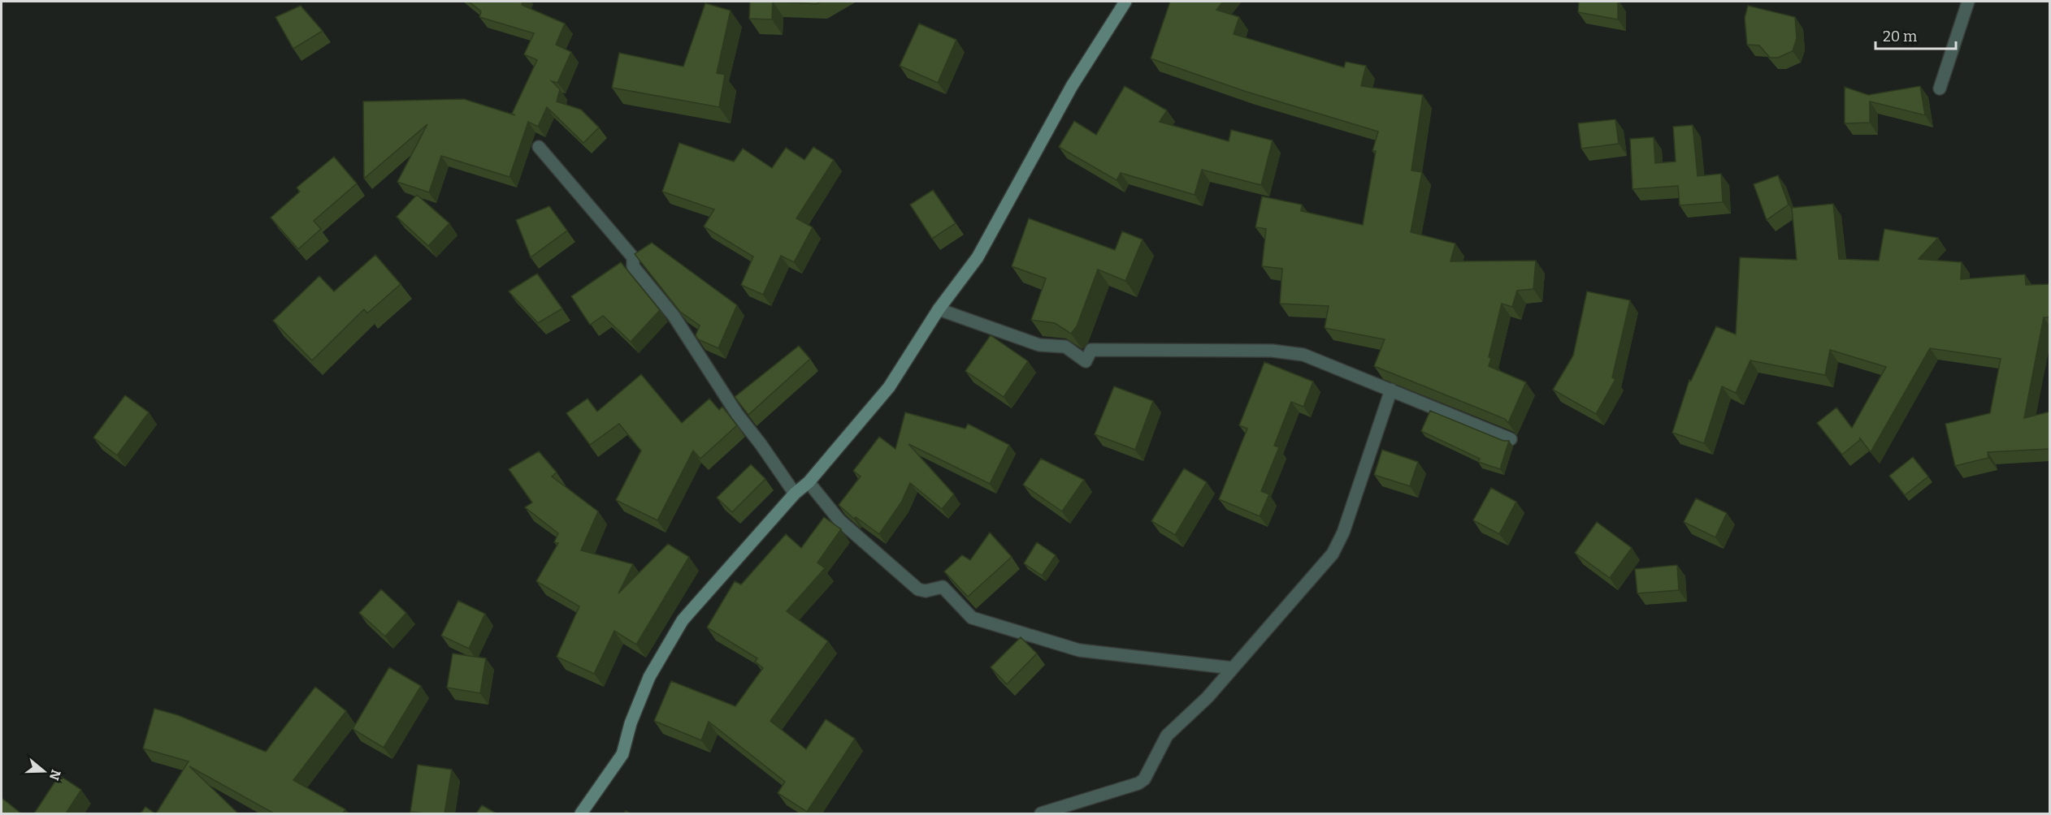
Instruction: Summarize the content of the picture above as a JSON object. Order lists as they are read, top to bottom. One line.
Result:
{"scale_bar":"20 m","north":"right"}
